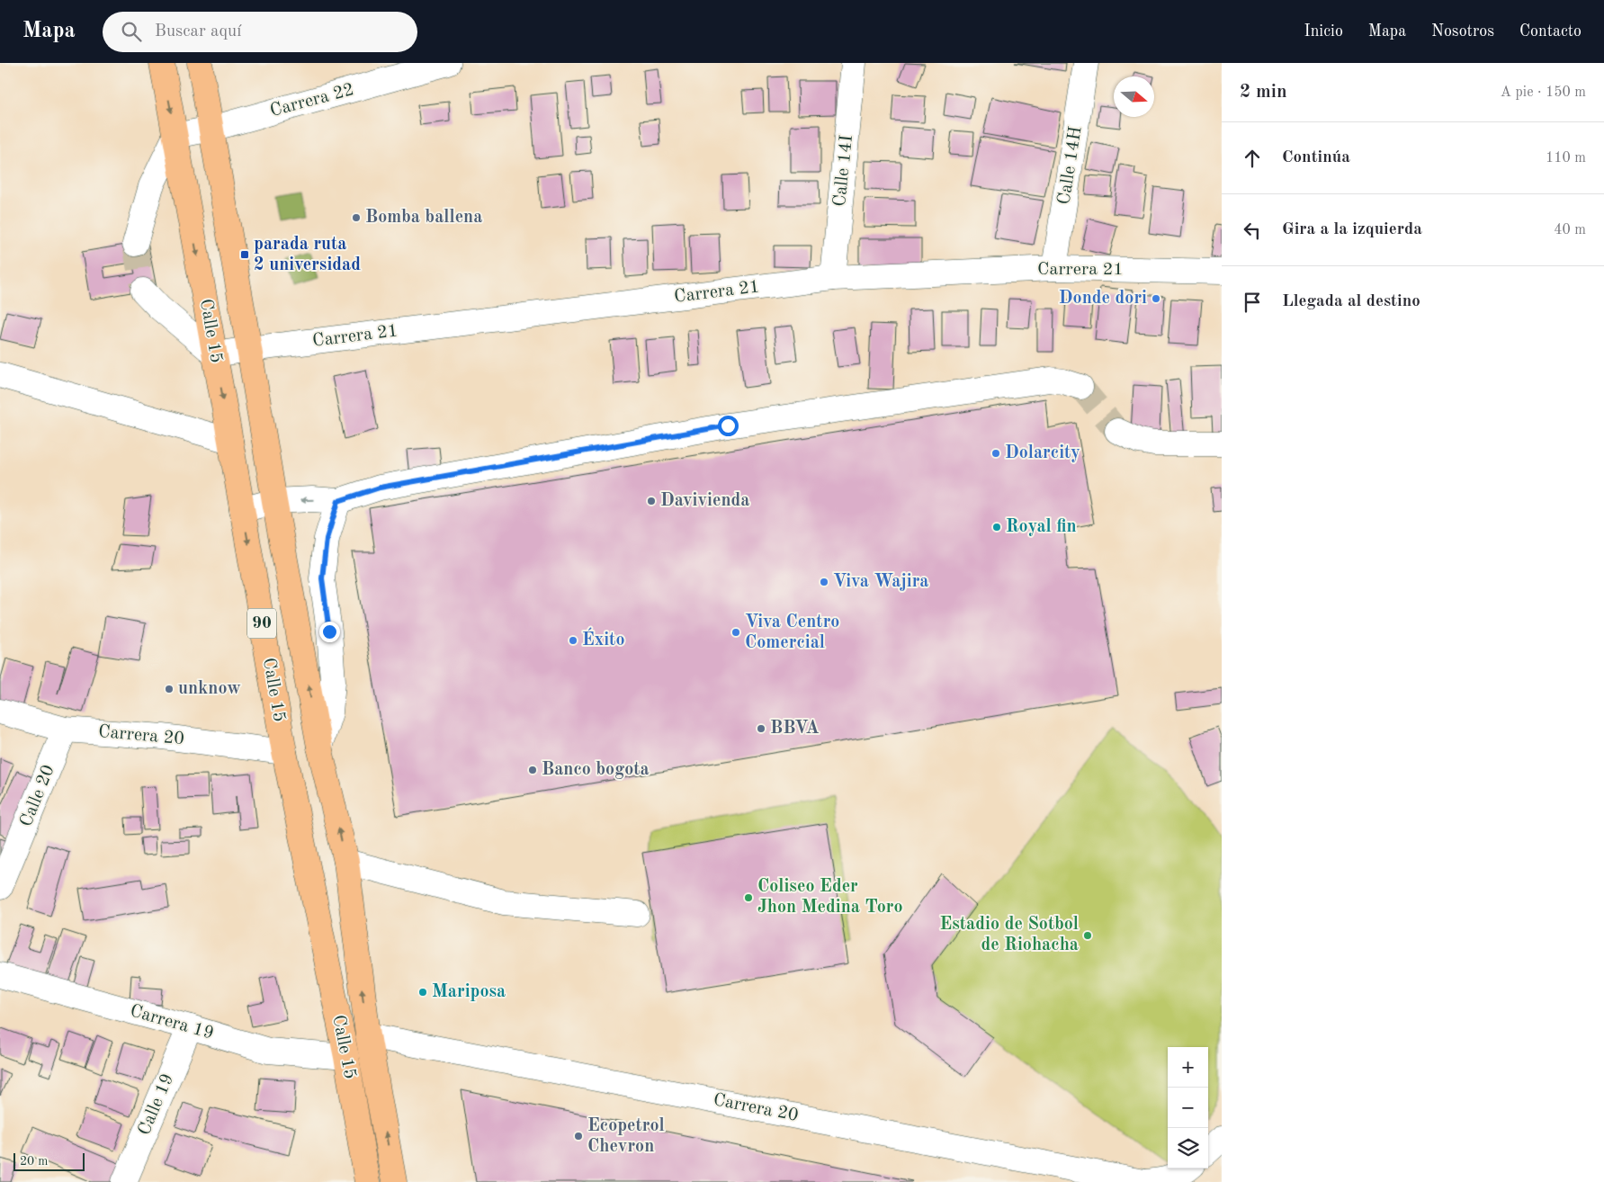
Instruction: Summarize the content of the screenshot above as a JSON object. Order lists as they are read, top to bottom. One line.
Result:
{"streets":{"highway":["Calle 15","90"],"street":["Carrera 22","Calle 14H","Calle 14I","Carrera 21","Carrera 20","Calle 20","Carrera 19","Calle 19"]},"crossings":[["Carrera 22","Calle 15"],["Calle 14H","Carrera 21"],["Calle 14I","Carrera 21"],["Carrera 21","Calle 15"],["Calle 15","Carrera 20"],["Calle 15","Carrera 19"],["Carrera 20","Calle 20"],["Carrera 19","Calle 19"]],"places":{"other":["Bomba ballena","Donde dori","Dolarcity","Davivienda","Royal fin","Viva Wajira","Viva Centro Comercial","Éxito","unknow","BBVA","Banco bogota","Coliseo Eder Jhon Medina Toro","Estadio de Sotbol de Riohacha","Mariposa","Ecopetrol Chevron"],"transit":["parada ruta 2 universidad"]},"scale_bar":"20 m","north":"right","page":{"header":"Mapa","search":"Buscar aquí","nav":["Inicio","Mapa","Nosotros","Contacto"],"heading":["2 min","A pie · 150 m"],"list":[["Continúa","110 m"],["Gira a la izquierda","40 m"],"Llegada al destino"],"map_buttons":["+","−"],"scale":"20 m"}}
